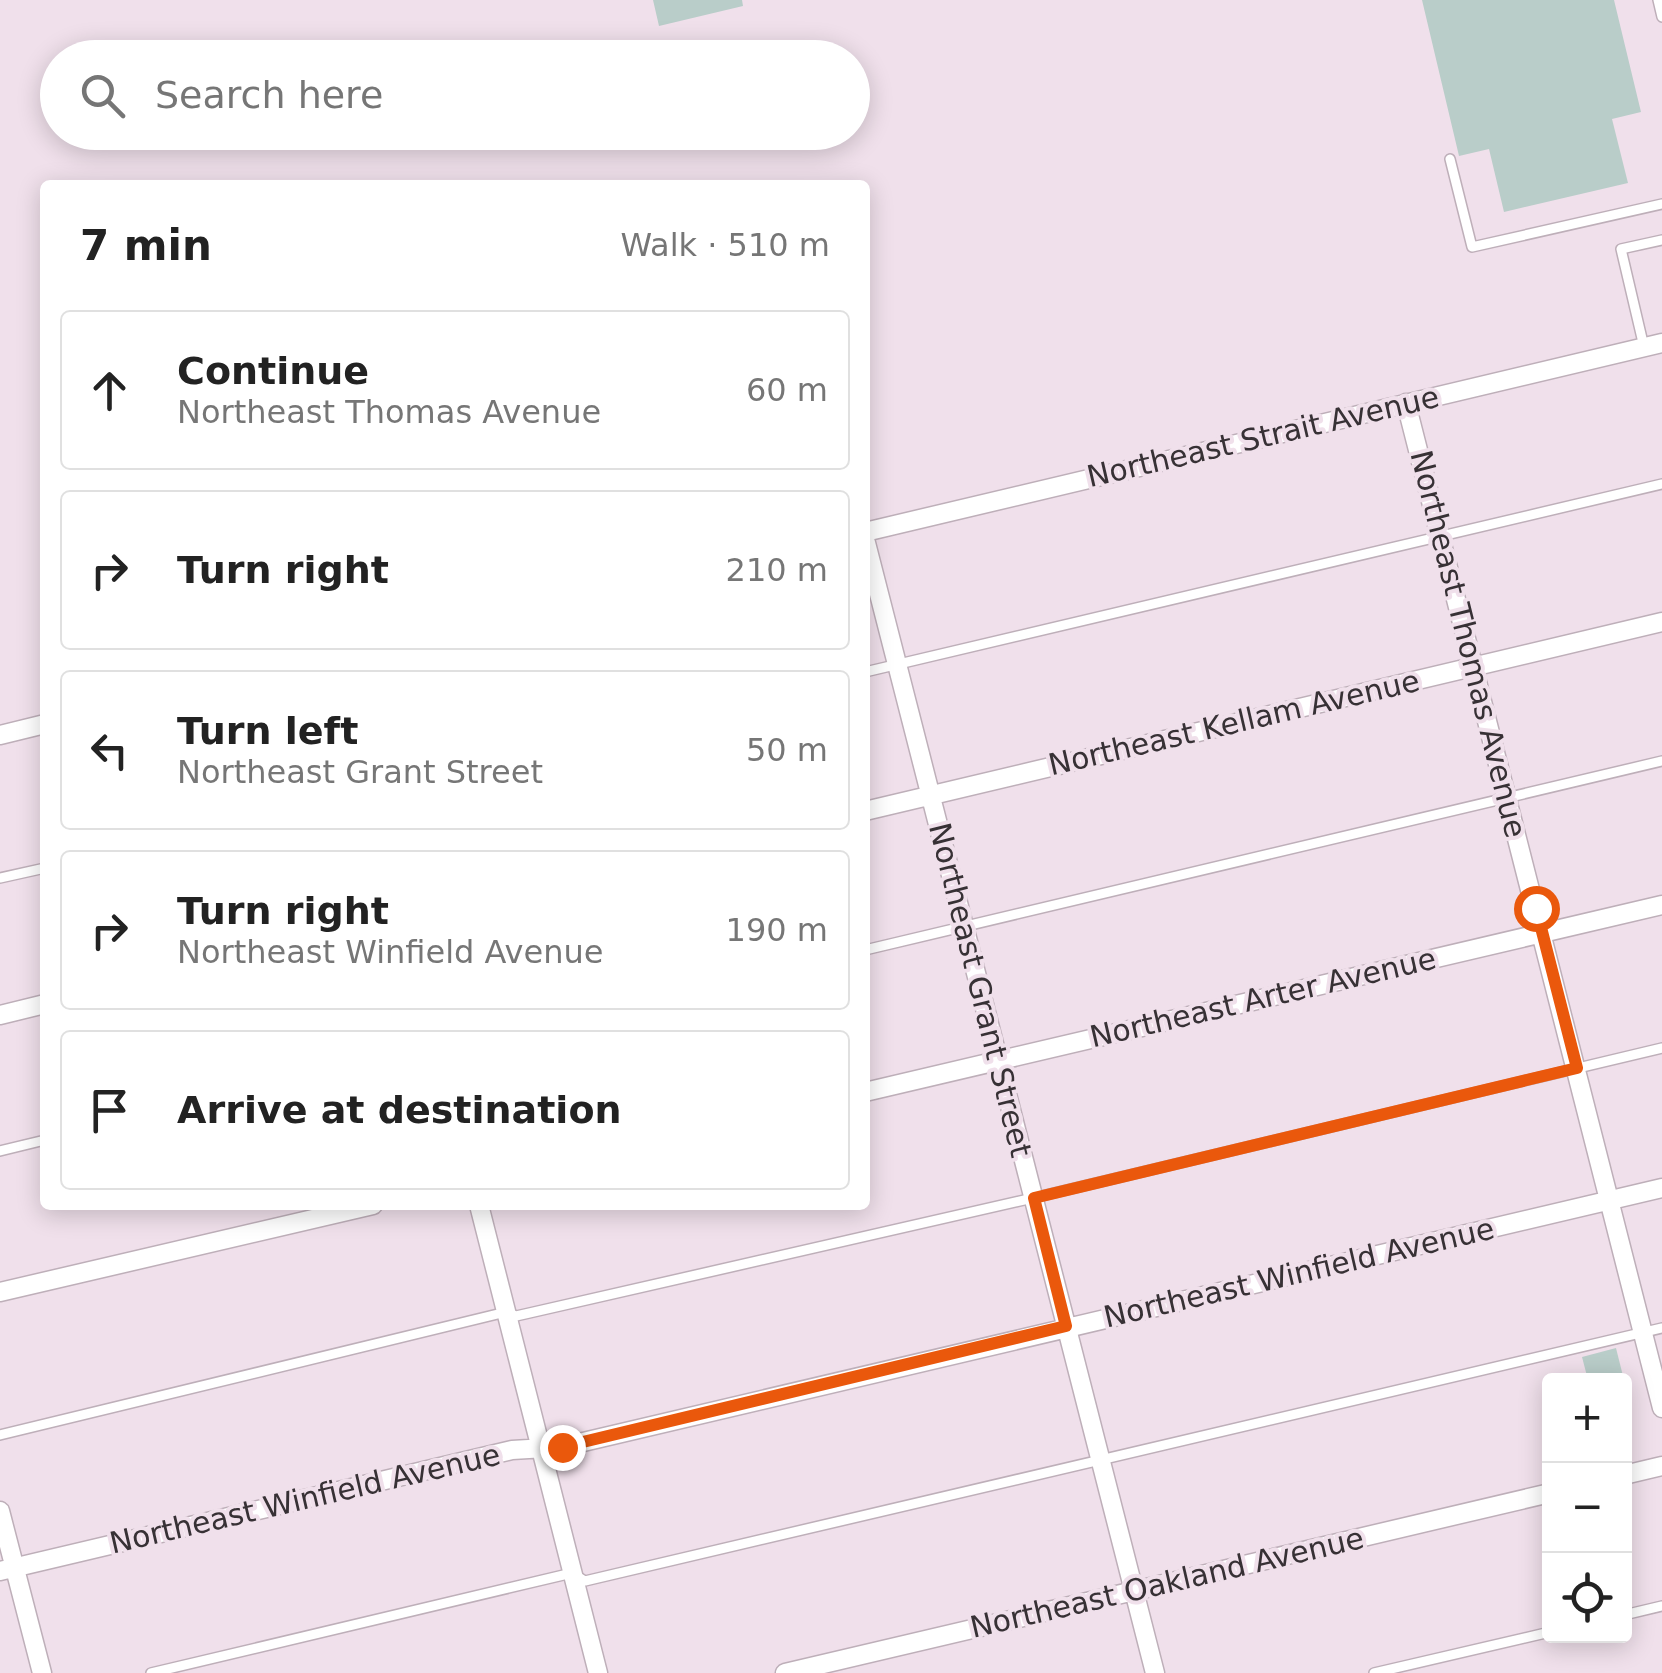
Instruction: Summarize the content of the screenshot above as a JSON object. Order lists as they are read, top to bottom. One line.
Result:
{"streets":{"street":["Northeast Strait Avenue","Northeast Thomas Avenue","Northeast Kellam Avenue","Northeast Grant Street","Northeast Arter Avenue","Northeast Winfield Avenue","Northeast Oakland Avenue"]},"crossings":[["Northeast Strait Avenue","Northeast Thomas Avenue"],["Northeast Thomas Avenue","Northeast Kellam Avenue"],["Northeast Thomas Avenue","Northeast Arter Avenue"],["Northeast Thomas Avenue","Northeast Winfield Avenue"],["Northeast Kellam Avenue","Northeast Grant Street"],["Northeast Grant Street","Northeast Arter Avenue"],["Northeast Grant Street","Northeast Winfield Avenue"],["Northeast Grant Street","Northeast Oakland Avenue"]],"page":{"search":"Search here","heading":["7 min","Walk · 510 m"],"list":[["Continue","Northeast Thomas Avenue","60 m"],["Turn right","210 m"],["Turn left","Northeast Grant Street","50 m"],["Turn right","Northeast Winfield Avenue","190 m"],"Arrive at destination"],"map_buttons":["+","−"]}}
